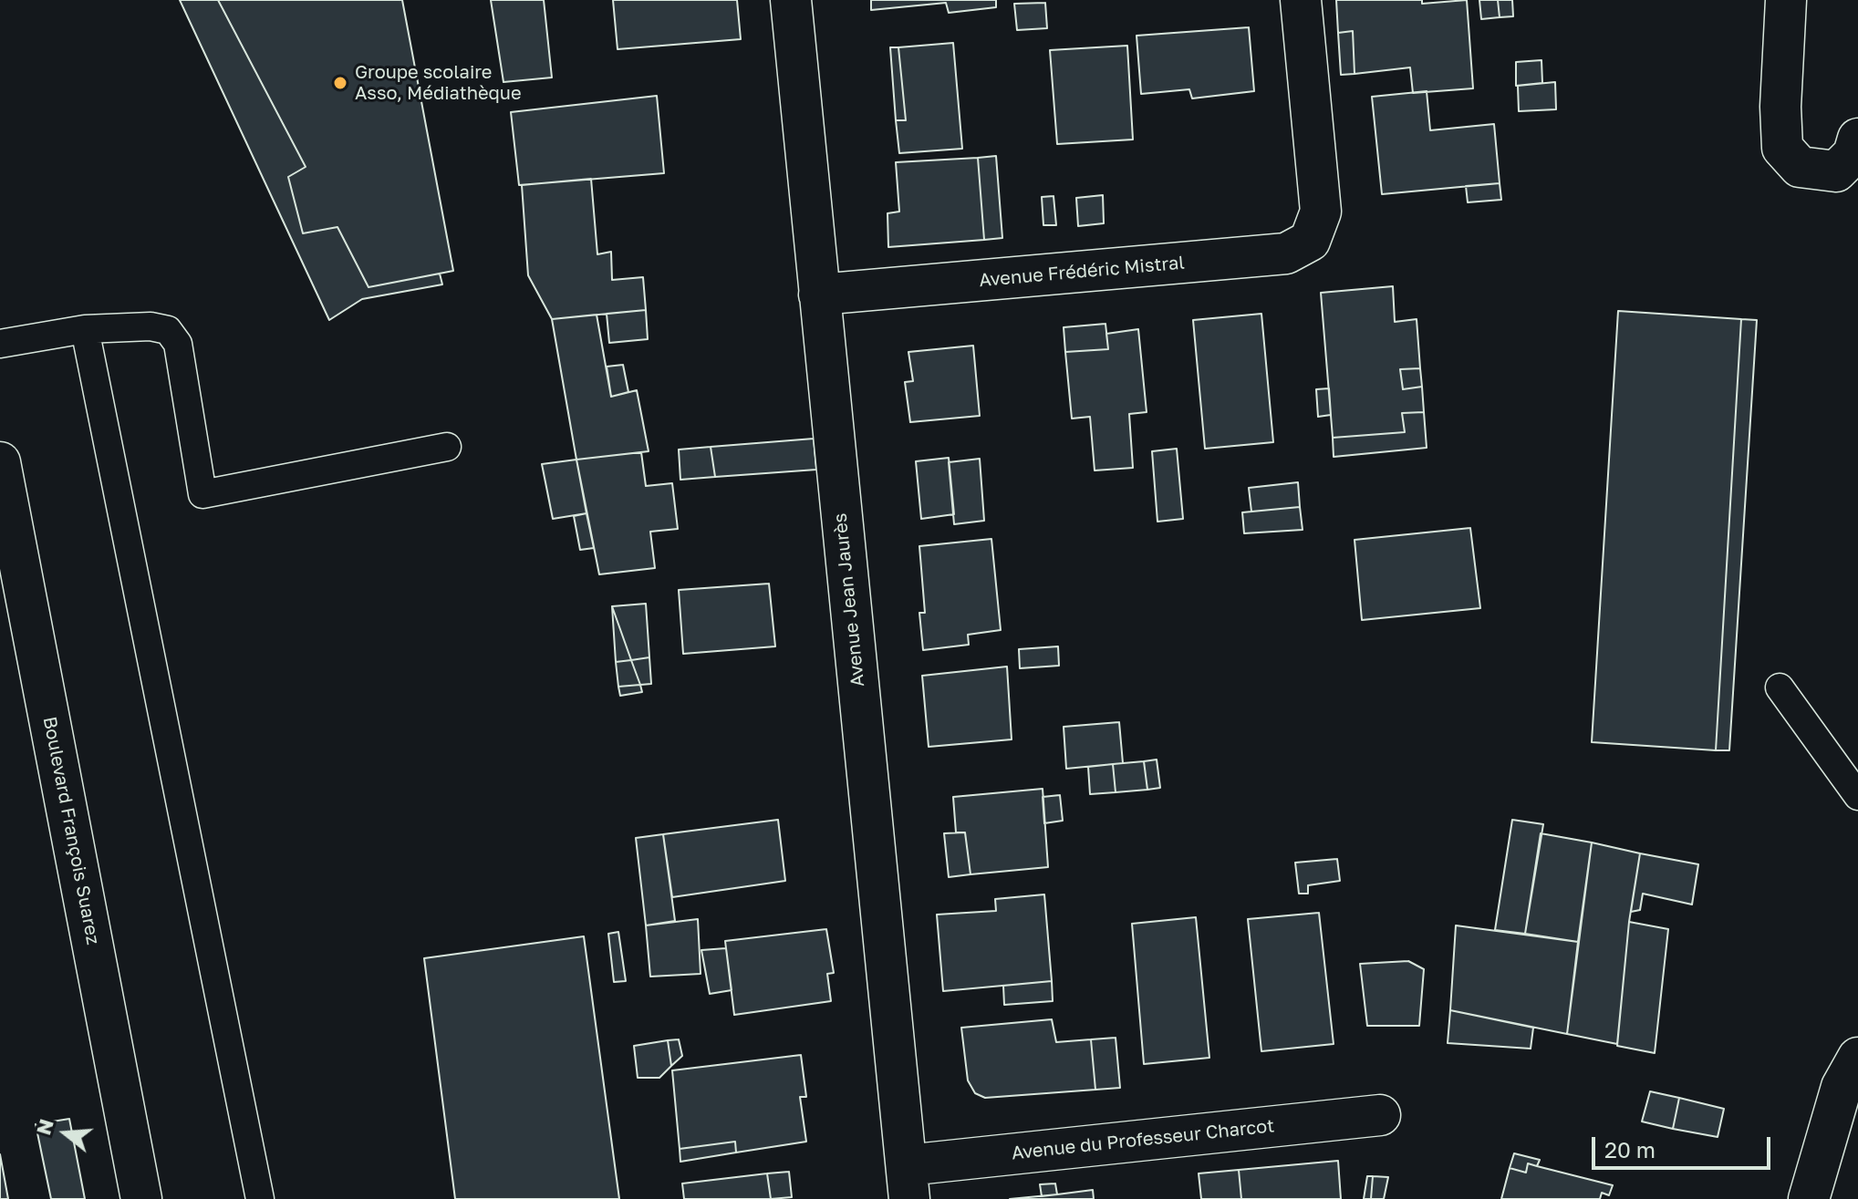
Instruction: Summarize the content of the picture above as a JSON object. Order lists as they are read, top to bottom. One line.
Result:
{"streets":{"street":["Avenue Frédéric Mistral","Avenue Jean Jaurès","Boulevard François Suarez","Avenue du Professeur Charcot"]},"crossings":[["Avenue Frédéric Mistral","Avenue Jean Jaurès"],["Avenue Jean Jaurès","Avenue du Professeur Charcot"]],"places":["Groupe scolaire Asso, Médiathèque"],"scale_bar":"20 m","north":"left"}
